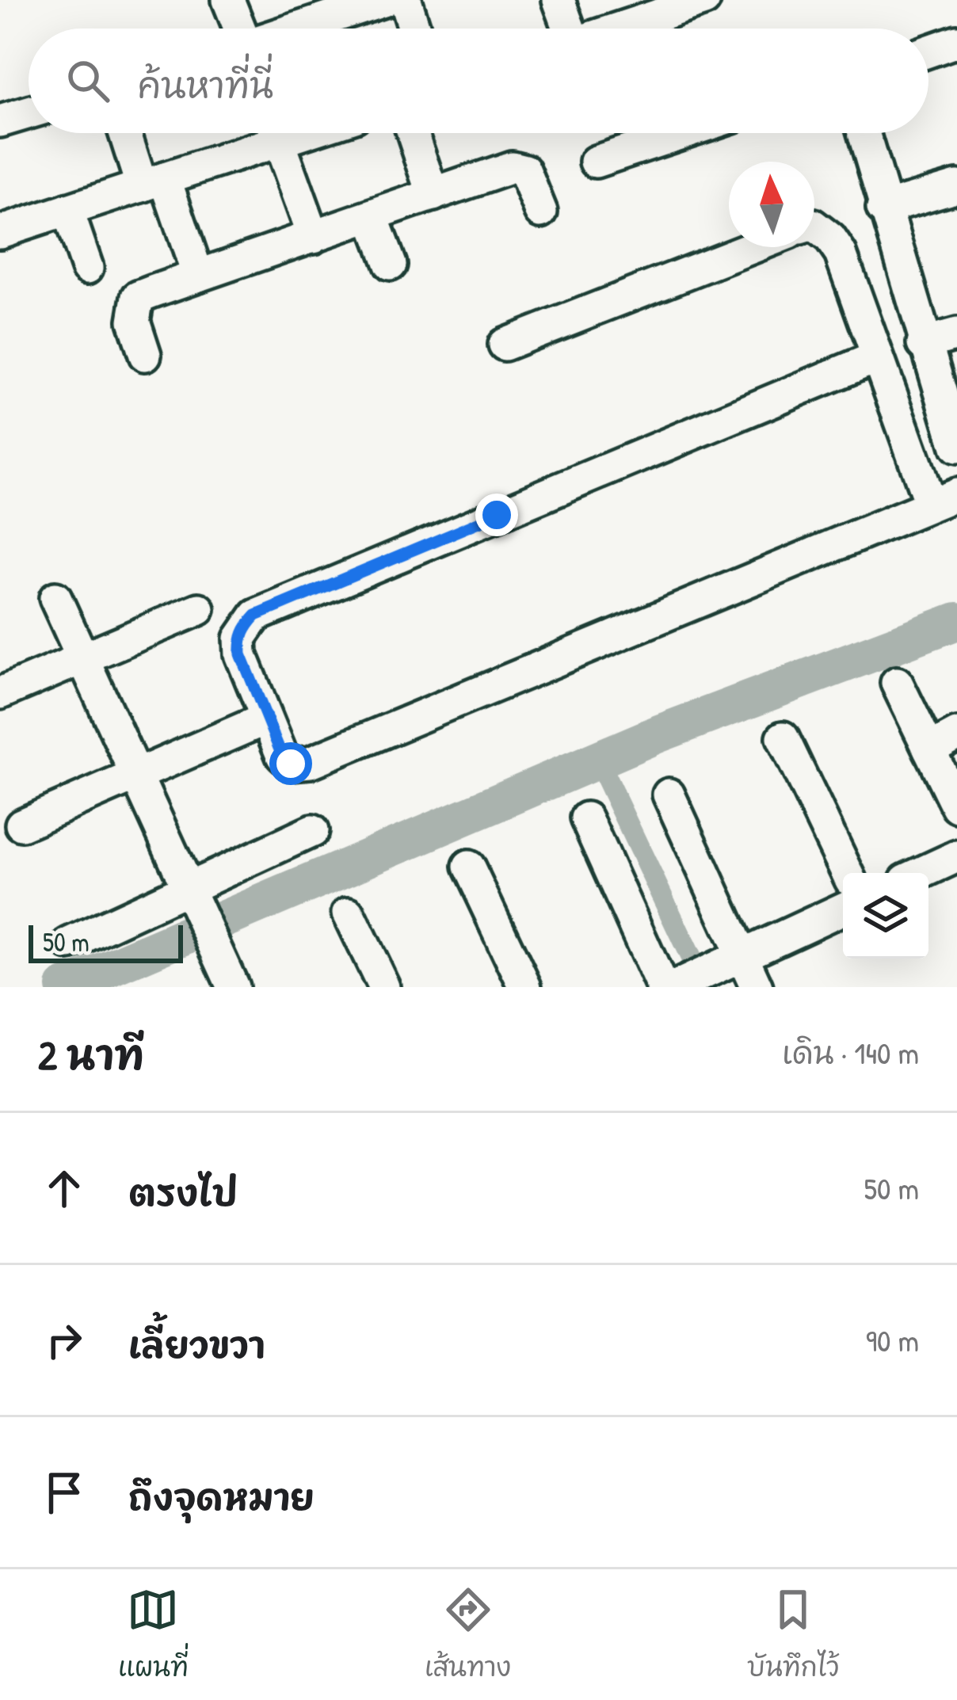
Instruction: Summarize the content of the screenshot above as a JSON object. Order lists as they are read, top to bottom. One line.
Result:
{"scale_bar":"50 m","north":"top","page":{"search":"ค้นหาที่นี่","scale":"50 m","heading":["2 นาที","เดิน · 140 m"],"list":[["ตรงไป","50 m"],["เลี้ยวขวา","90 m"],"ถึงจุดหมาย"],"nav":["แผนที่","เส้นทาง","บันทึกไว้"]}}
